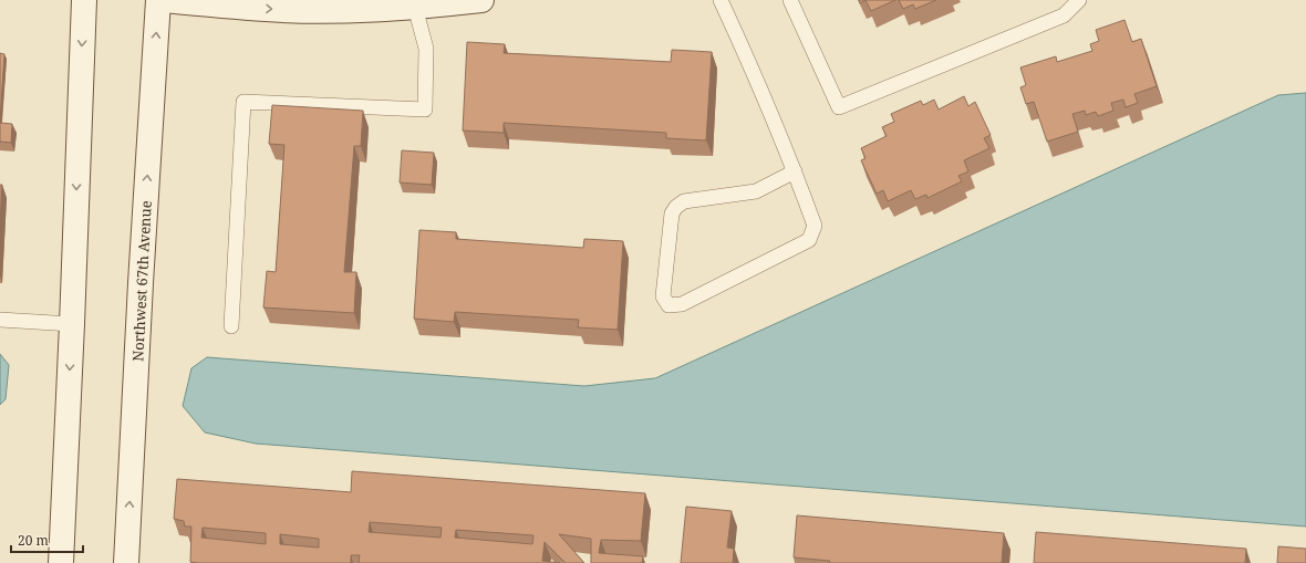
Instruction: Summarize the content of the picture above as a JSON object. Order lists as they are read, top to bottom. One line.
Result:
{"streets":{"main road":["Northwest 67th Avenue"]},"scale_bar":"20 m"}
